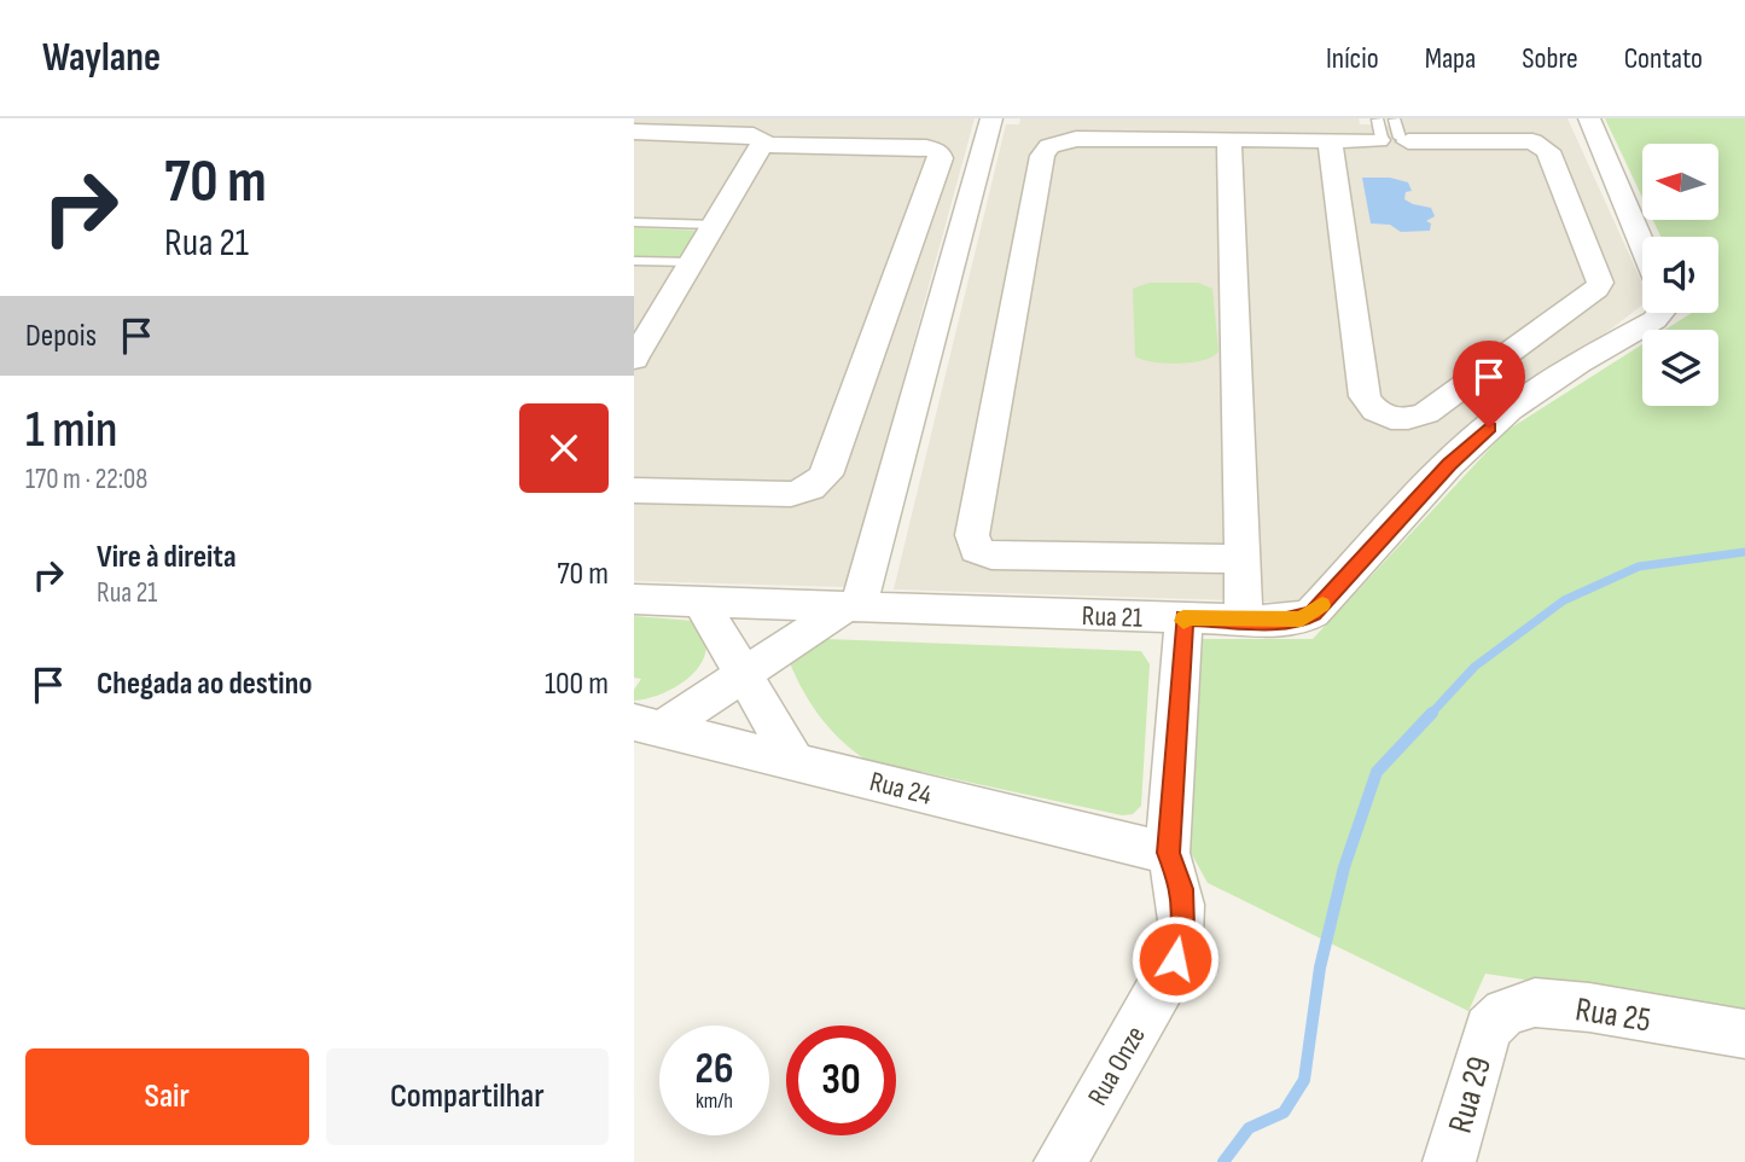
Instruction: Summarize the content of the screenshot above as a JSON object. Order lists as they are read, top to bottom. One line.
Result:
{"streets":{"street":["Rua 21","Rua 24","Rua 25","Rua Onze","Rua 29"]},"crossings":[["Rua 21","Rua Onze"],["Rua 24","Rua Onze"],["Rua 25","Rua 29"]],"north":"left","page":{"header":"Waylane","nav":["Início","Mapa","Sobre","Contato"],"turn":["70 m","Rua 21"],"then":"Depois","heading":["1 min","170 m · 22:08"],"list":[{"name":"Vire à direita","note":"Rua 21","value":"70 m"},{"name":"Chegada ao destino","value":"100 m"}],"speed":"26 km/h","limit":"30","buttons":["Sair","Compartilhar"]}}
